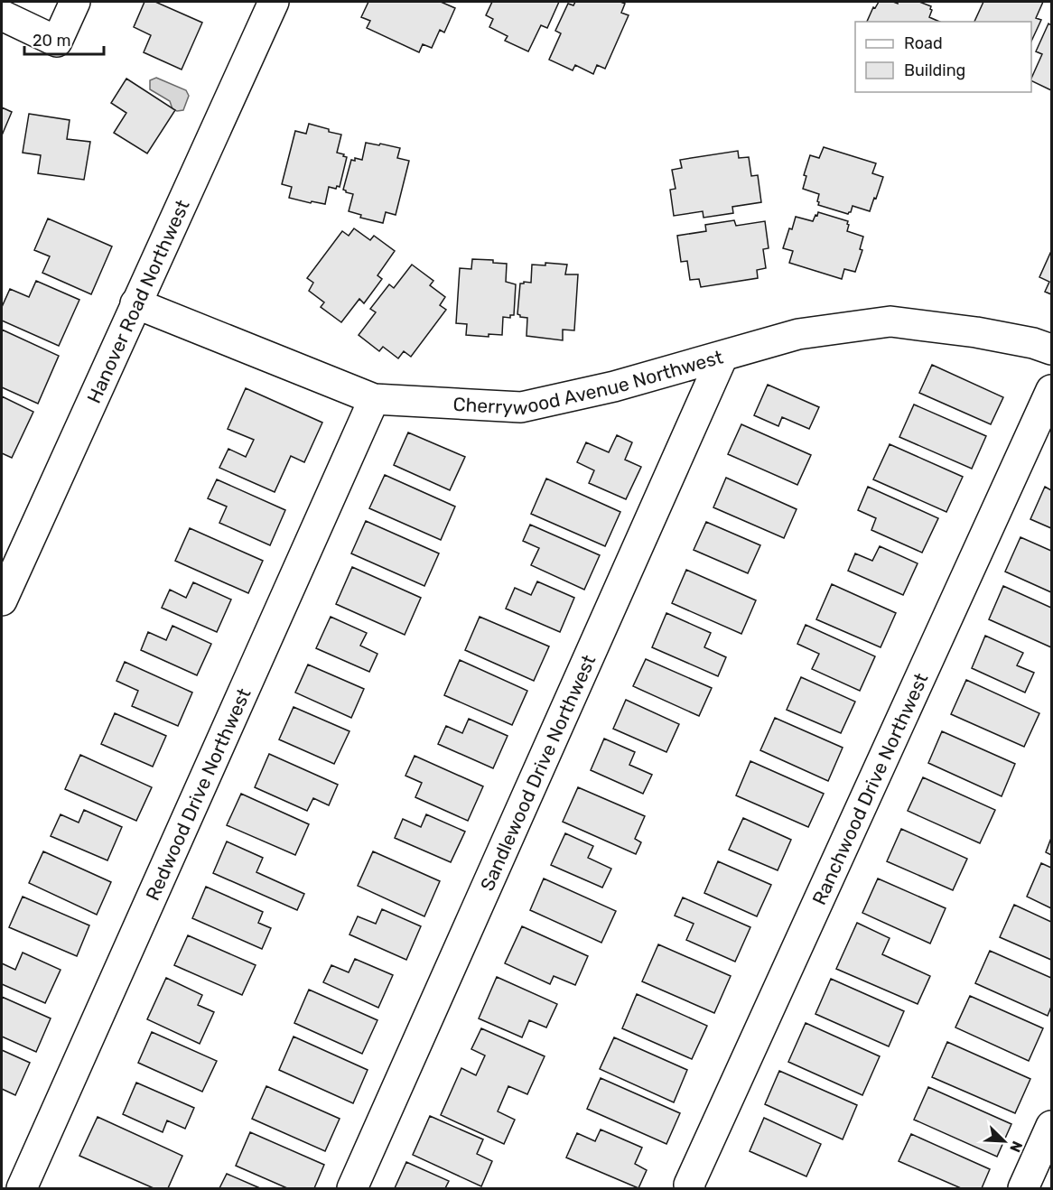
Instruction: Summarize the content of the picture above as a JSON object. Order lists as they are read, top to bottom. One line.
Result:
{"streets":{"street":["Hanover Road Northwest","Cherrywood Avenue Northwest","Sandlewood Drive Northwest","Ranchwood Drive Northwest","Redwood Drive Northwest"]},"crossings":[["Hanover Road Northwest","Cherrywood Avenue Northwest"],["Cherrywood Avenue Northwest","Sandlewood Drive Northwest"],["Cherrywood Avenue Northwest","Redwood Drive Northwest"]],"legend":["Road","Building"],"scale_bar":"20 m","north":"bottom right"}
